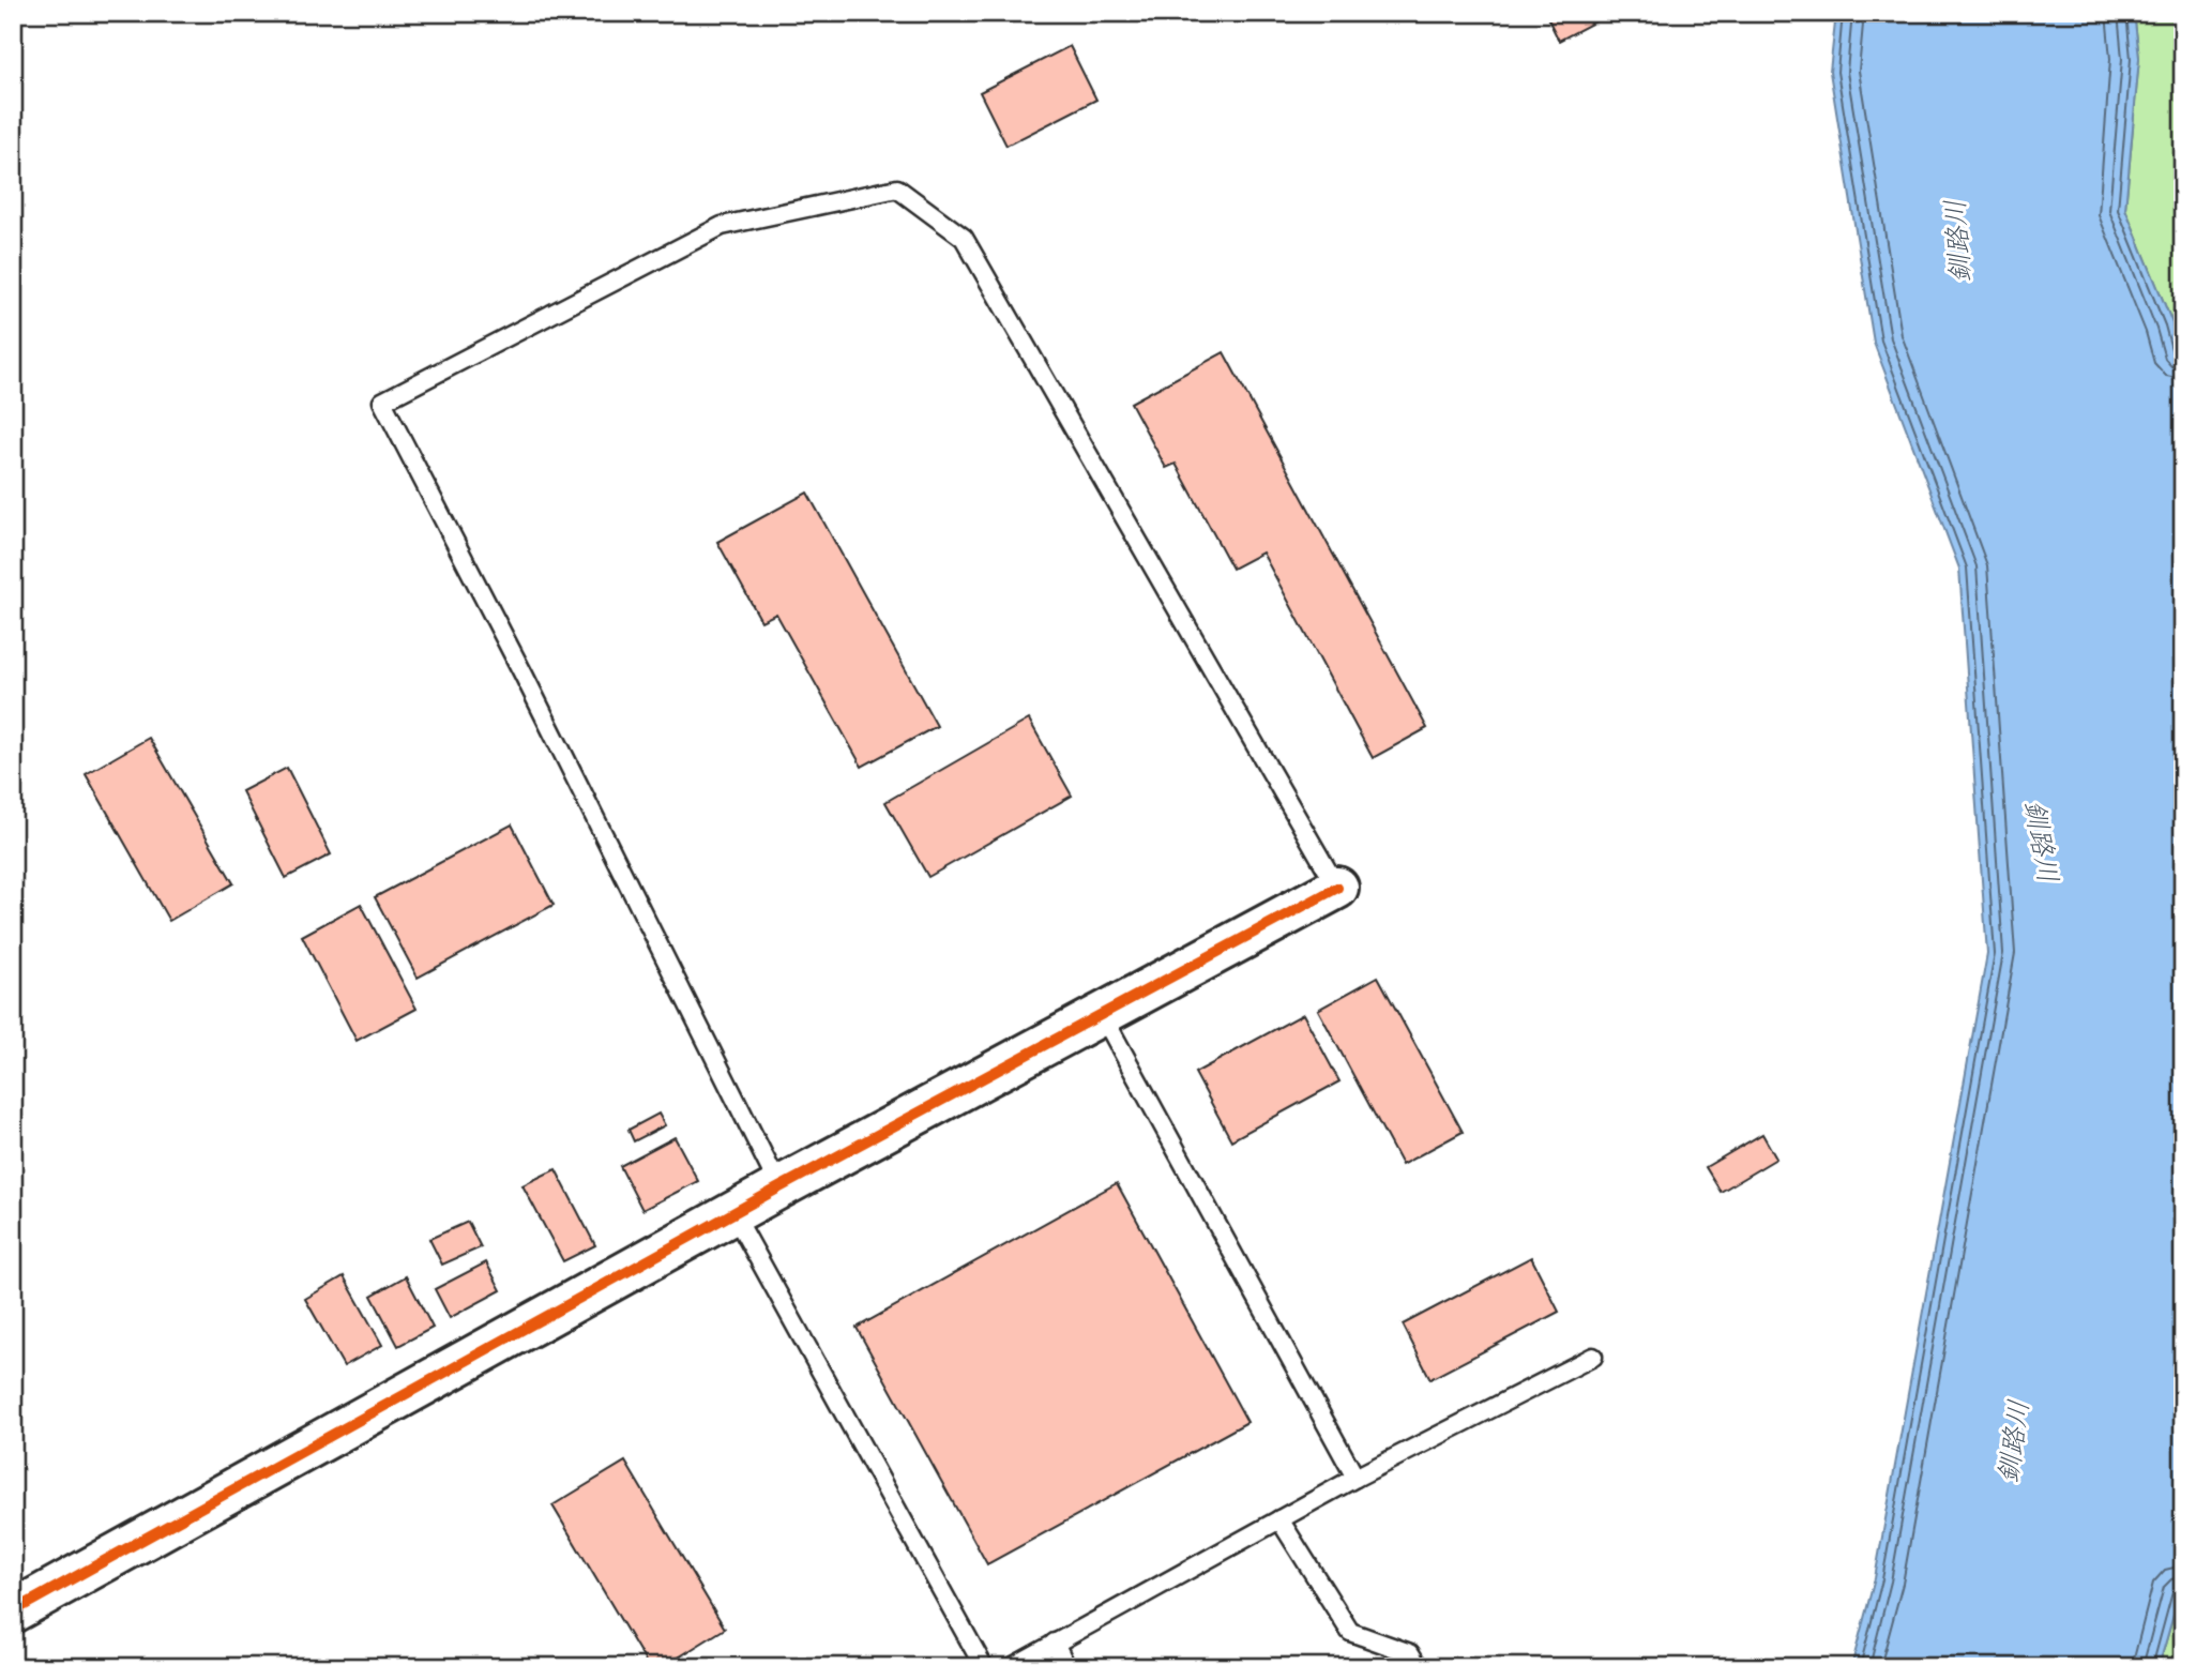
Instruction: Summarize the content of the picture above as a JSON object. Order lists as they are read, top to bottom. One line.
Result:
{"water":["釧路川"]}
